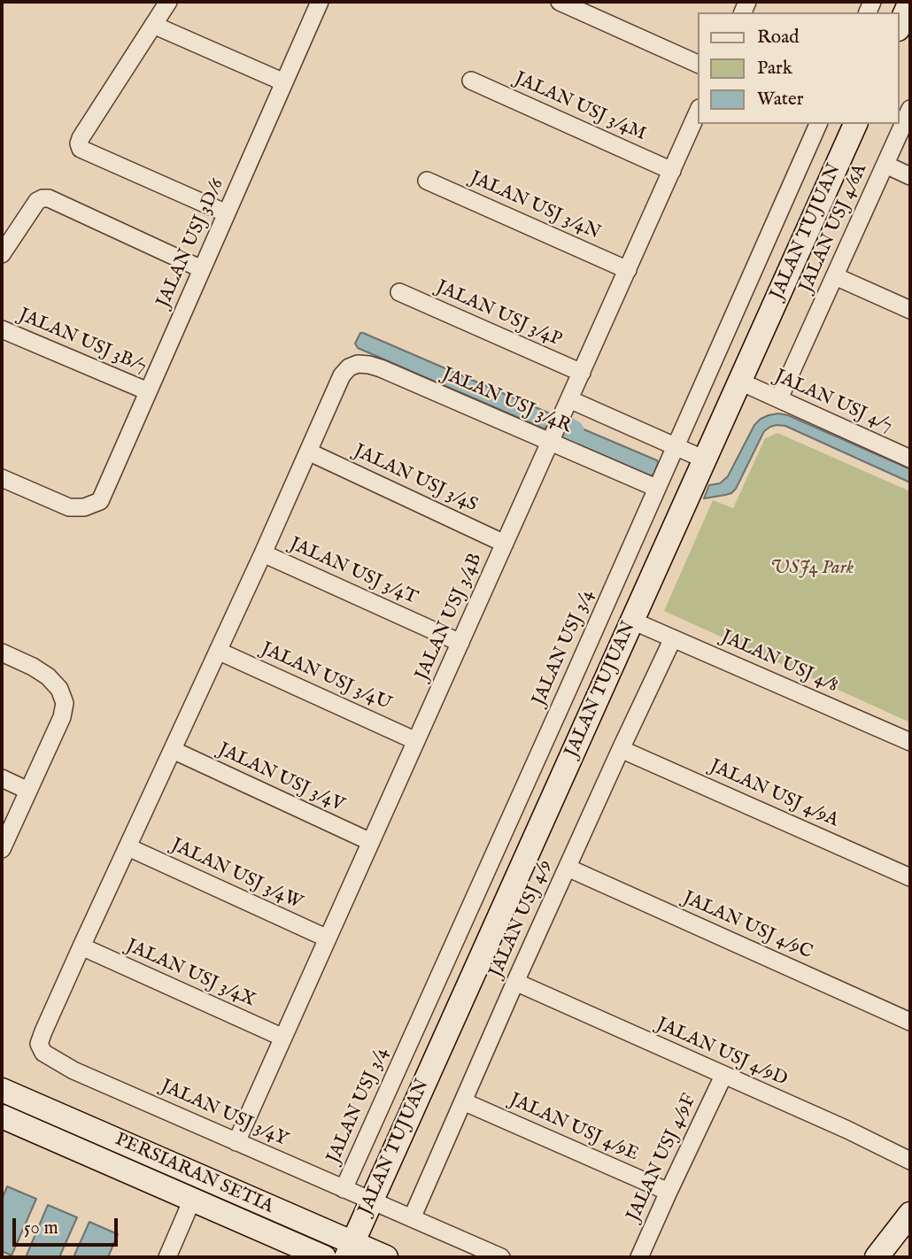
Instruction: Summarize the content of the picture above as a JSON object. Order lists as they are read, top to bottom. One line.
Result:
{"streets":{"street":["JALAN USJ 3/4M","JALAN USJ 3/4N","JALAN USJ 4/6A","JALAN TUJUAN","JALAN USJ 3D/6","JALAN USJ 3/4P","JALAN USJ 3B/7","JALAN USJ 3/4R","JALAN USJ 4/7","JALAN USJ 3/4S","JALAN USJ 3/4T","JALAN USJ 3/4B","JALAN USJ 3/4","JALAN USJ 4/8","JALAN USJ 3/4U","JALAN USJ 3/4V","JALAN USJ 4/9A","JALAN USJ 3/4W","JALAN USJ 4/9","JALAN USJ 4/9C","JALAN USJ 3/4X","JALAN USJ 4/9D","JALAN USJ 3/4Y","JALAN USJ 4/9E","JALAN USJ 4/9F","PERSIARAN SETIA"]},"crossings":[["JALAN USJ 3/4M","JALAN USJ 3/4B"],["JALAN USJ 3/4N","JALAN USJ 3/4B"],["JALAN USJ 4/6A","JALAN USJ 4/7"],["JALAN TUJUAN","JALAN USJ 4/7"],["JALAN TUJUAN","JALAN USJ 4/8"],["JALAN TUJUAN","JALAN USJ 3/4Y"],["JALAN TUJUAN","PERSIARAN SETIA"],["JALAN USJ 3D/6","JALAN USJ 3B/7"],["JALAN USJ 3/4P","JALAN USJ 3/4B"],["JALAN USJ 3/4R","JALAN USJ 3/4S"],["JALAN USJ 3/4R","JALAN USJ 3/4B"],["JALAN USJ 3/4R","JALAN USJ 3/4"],["JALAN USJ 3/4S","JALAN USJ 3/4B"],["JALAN USJ 3/4T","JALAN USJ 3/4B"],["JALAN USJ 3/4B","JALAN USJ 3/4U"],["JALAN USJ 3/4B","JALAN USJ 3/4V"],["JALAN USJ 3/4B","JALAN USJ 3/4W"],["JALAN USJ 3/4B","JALAN USJ 3/4X"],["JALAN USJ 3/4B","JALAN USJ 3/4Y"],["JALAN USJ 3/4","JALAN USJ 3/4Y"],["JALAN USJ 4/8","JALAN USJ 4/9"],["JALAN USJ 4/9A","JALAN USJ 4/9"],["JALAN USJ 4/9","JALAN USJ 4/9C"],["JALAN USJ 4/9","JALAN USJ 4/9D"],["JALAN USJ 4/9","JALAN USJ 3/4Y"],["JALAN USJ 4/9","JALAN USJ 4/9E"],["JALAN USJ 3/4X","JALAN USJ 3/4Y"],["JALAN USJ 4/9D","JALAN USJ 4/9F"],["JALAN USJ 4/9E","JALAN USJ 4/9F"]],"parks":["USJ4 Park"],"legend":["Road","Park","Water"],"scale_bar":"50 m"}
